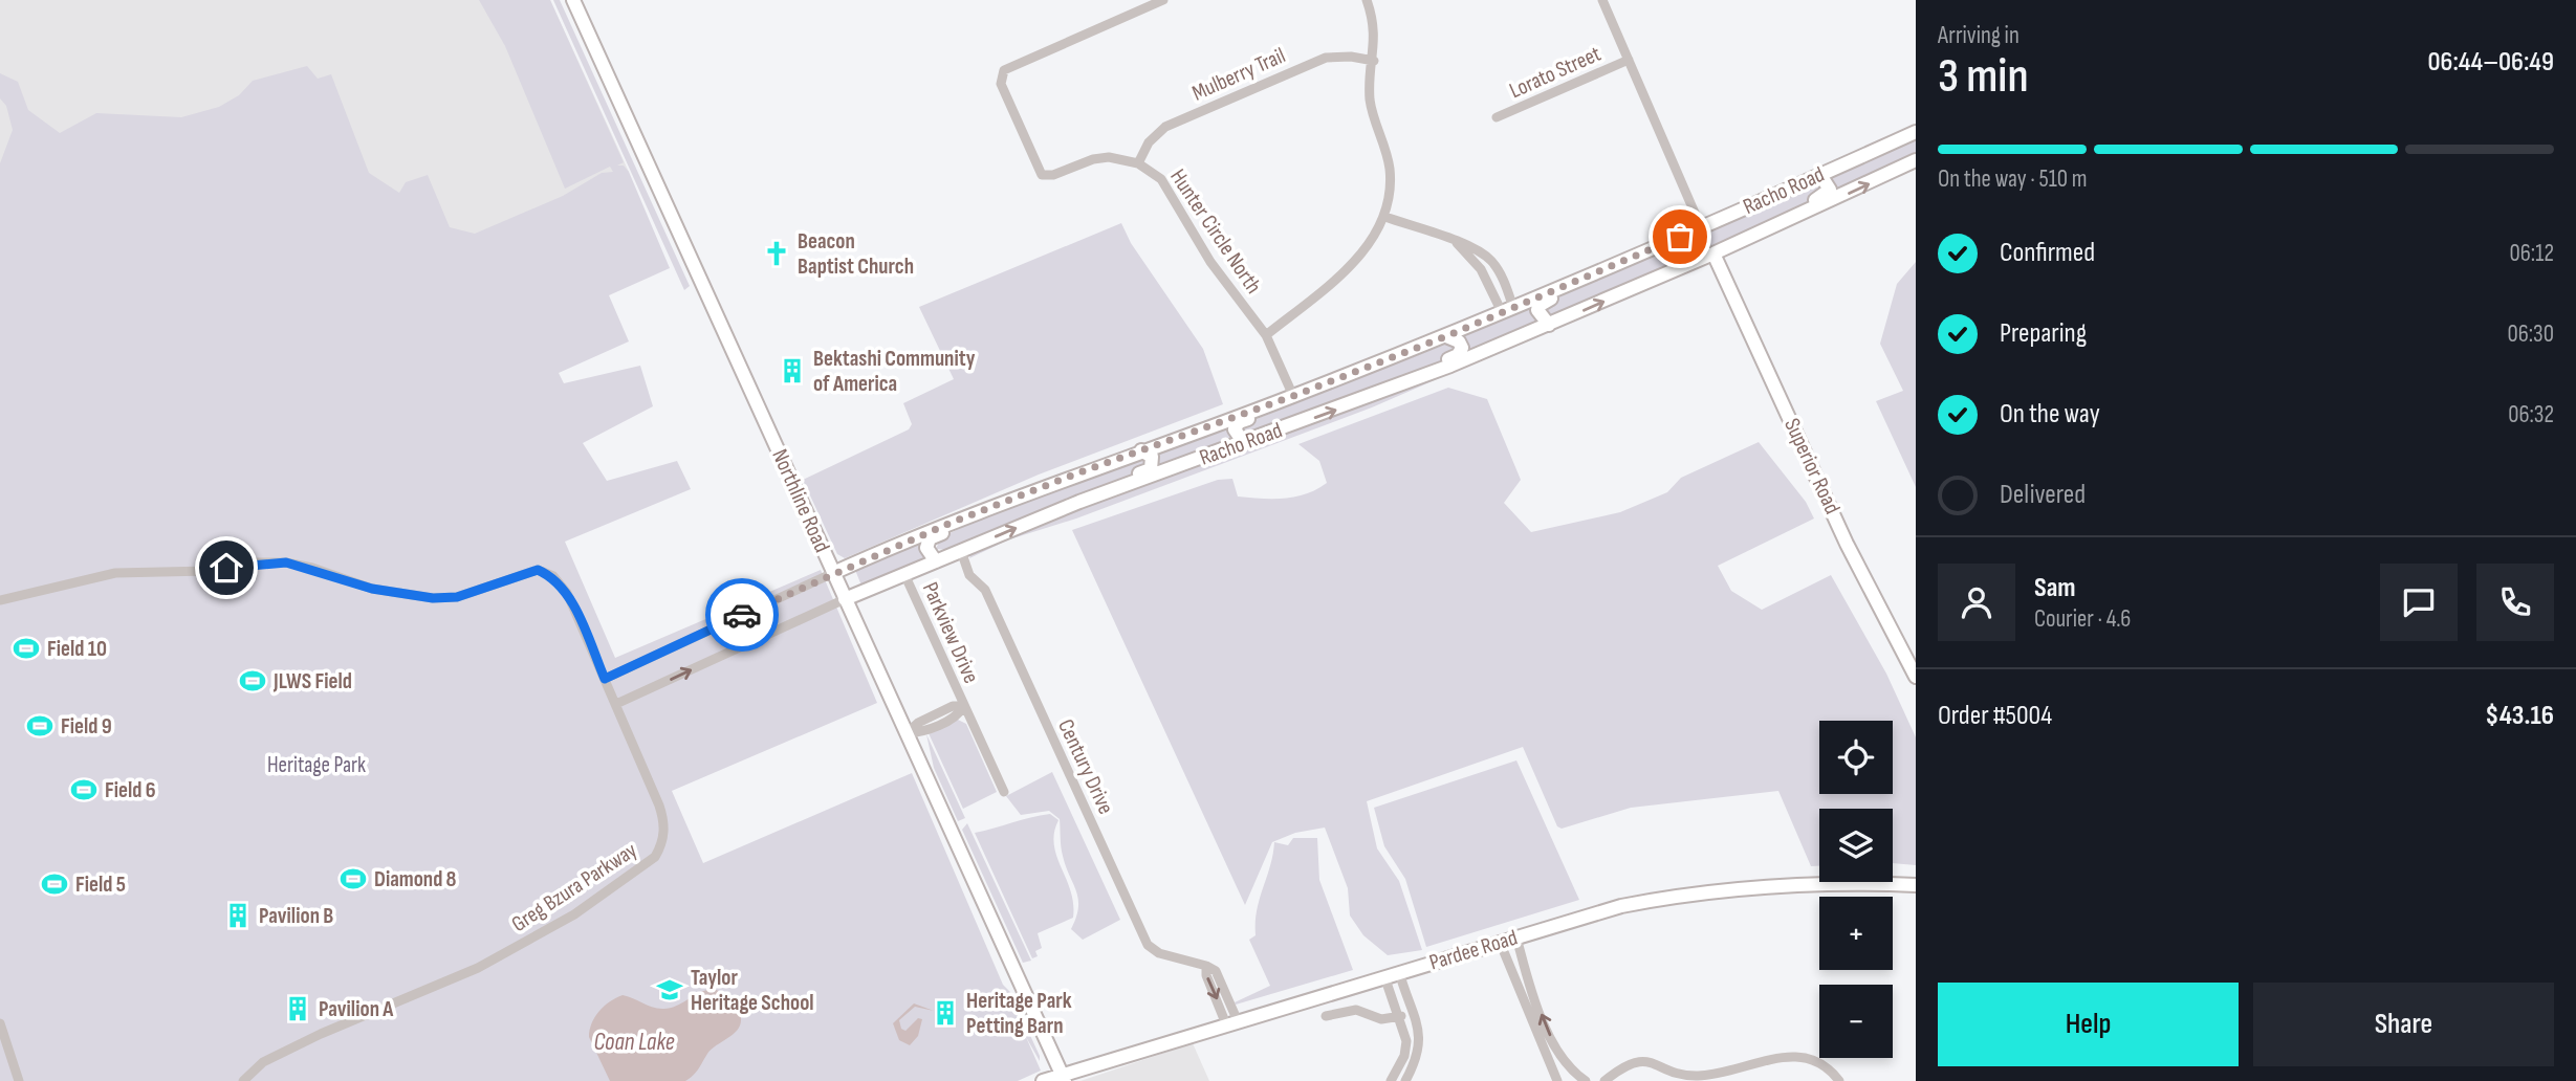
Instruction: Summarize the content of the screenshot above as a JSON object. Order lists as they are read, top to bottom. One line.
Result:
{"streets":{"street":["Lorato Street","Mulberry Trail","Racho Road","Hunter Circle North","Superior Road","Northline Road","Parkview Drive","Century Drive","Greg Bzura Parkway","Pardee Road"]},"crossings":[["Mulberry Trail","Hunter Circle North"],["Racho Road","Hunter Circle North"],["Racho Road","Superior Road"],["Racho Road","Northline Road"],["Racho Road","Parkview Drive"],["Racho Road","Century Drive"],["Northline Road","Parkview Drive"],["Northline Road","Pardee Road"],["Century Drive","Pardee Road"]],"water":["Coan Lake"],"parks":["Heritage Park"],"places":{"church":["Beacon Baptist Church"],"building":["Bektashi Community of America","Pavilion B","Pavilion A","Heritage Park Petting Barn"],"sports":["Field 10","JLWS Field","Field 9","Field 6","Diamond 8","Field 5"],"school or university":["Taylor Heritage School"]},"page":{"heading":["3 min","Arriving in","06:44–06:49"],"panel":["Sam","Courier · 4.6","Order #5004","$43.16"],"bar":"On the way · 510 m","list":[["Confirmed","06:12"],["Preparing","06:30"],["On the way","06:32"],"Delivered"],"map_buttons":["+","−"],"buttons":["Help","Share"]}}
